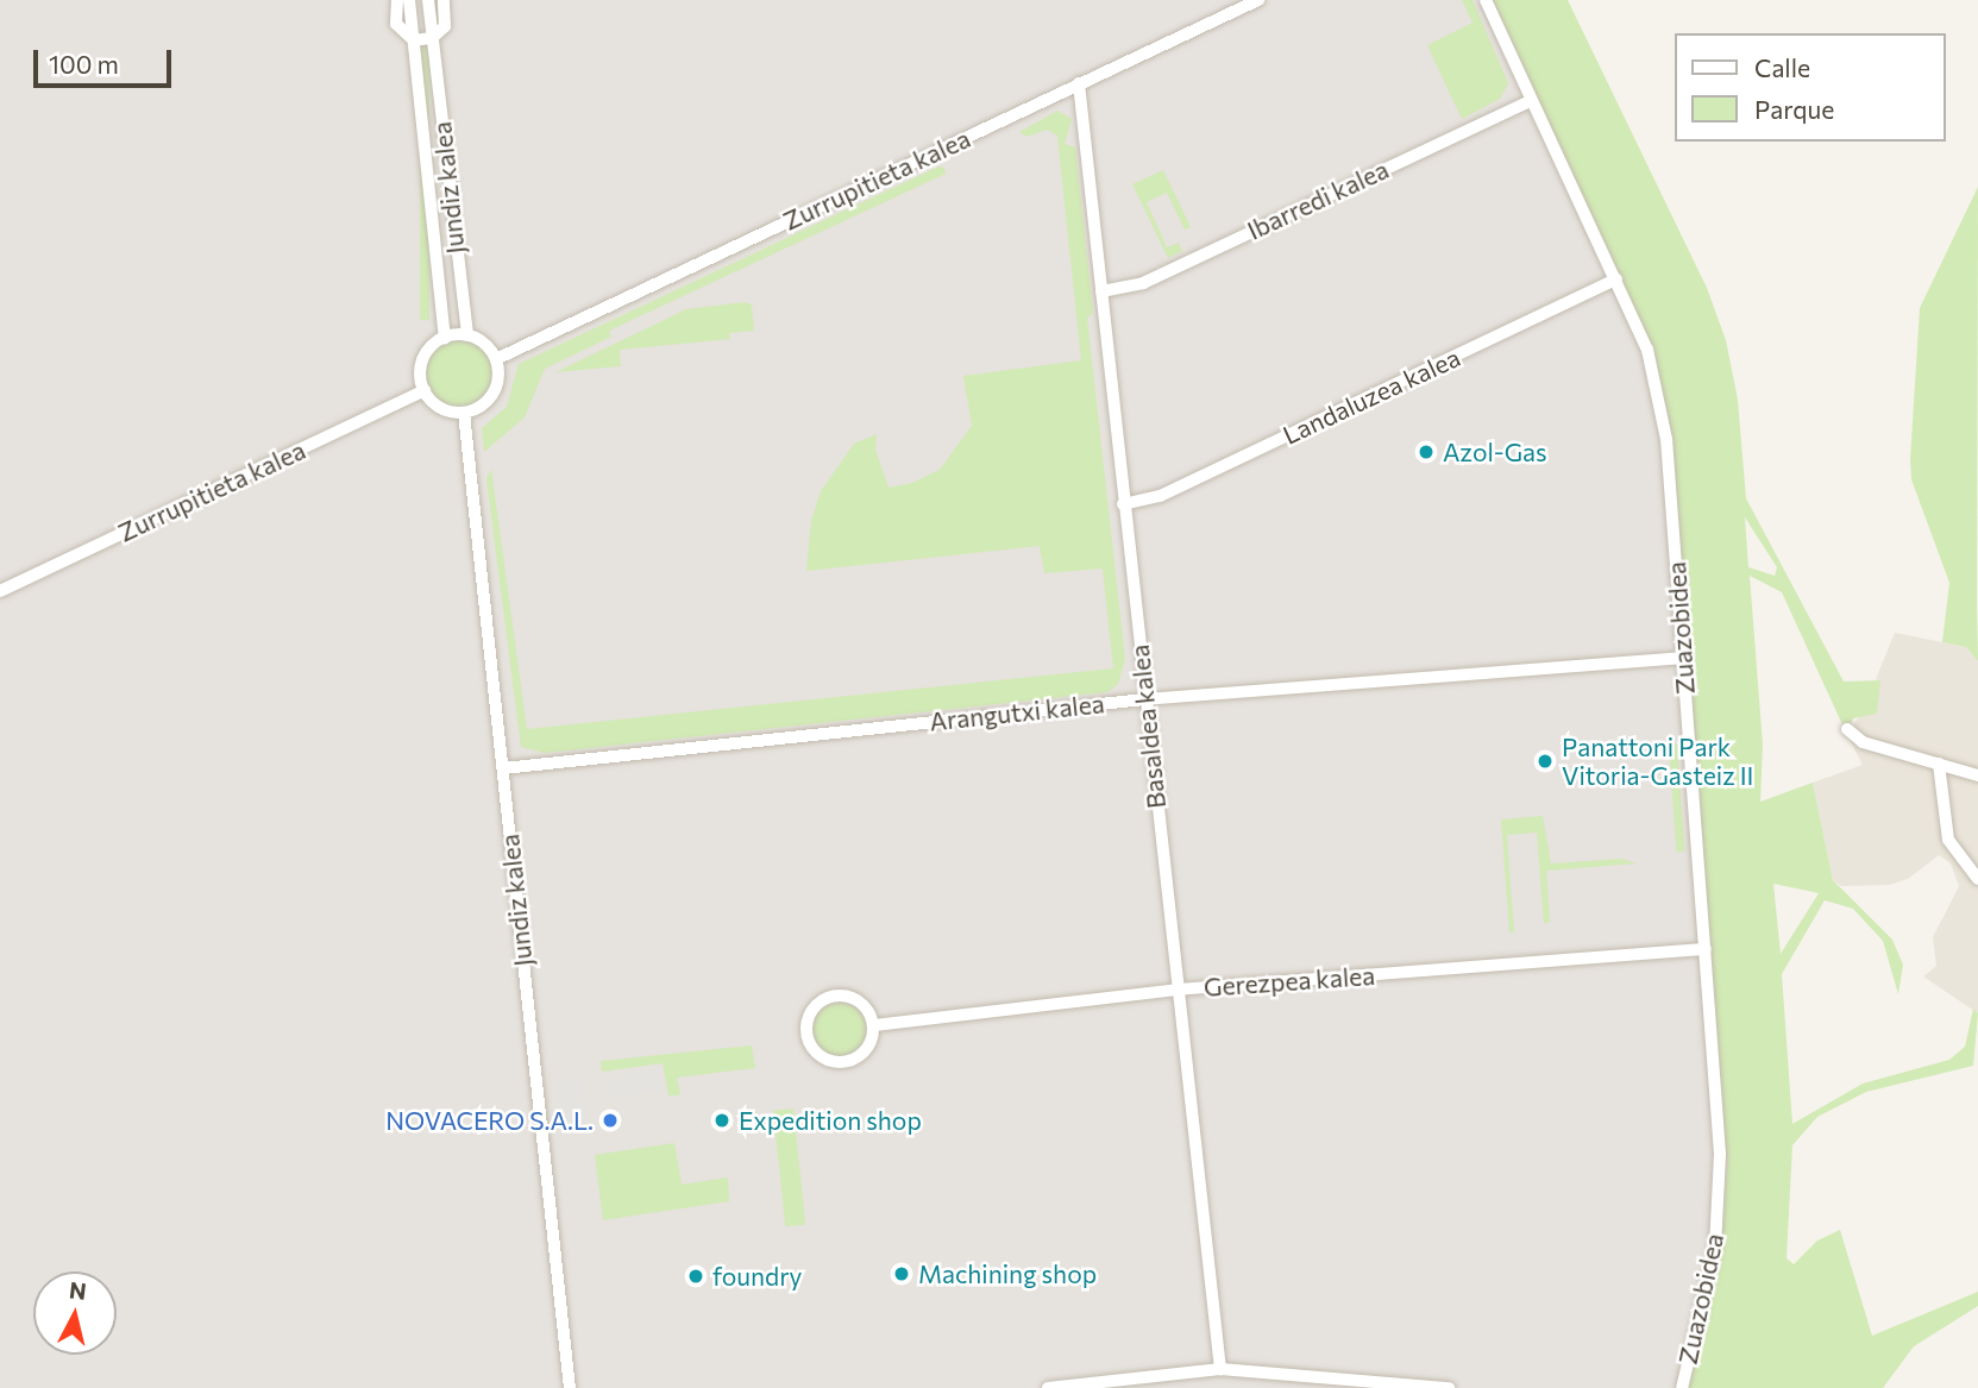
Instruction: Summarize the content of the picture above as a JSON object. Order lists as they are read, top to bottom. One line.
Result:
{"streets":{"street":["Zurrupitieta kalea","Jundiz kalea","Ibarredi kalea","Landaluzea kalea","Zuazobidea","Arangutxi kalea","Basaldea kalea","Gerezpea kalea"]},"crossings":[["Zurrupitieta kalea","Jundiz kalea"],["Zurrupitieta kalea","Basaldea kalea"],["Jundiz kalea","Arangutxi kalea"],["Ibarredi kalea","Zuazobidea"],["Ibarredi kalea","Basaldea kalea"],["Landaluzea kalea","Zuazobidea"],["Landaluzea kalea","Basaldea kalea"],["Zuazobidea","Arangutxi kalea"],["Zuazobidea","Gerezpea kalea"],["Arangutxi kalea","Basaldea kalea"],["Basaldea kalea","Gerezpea kalea"]],"places":["Azol-Gas","Panattoni Park Vitoria-Gasteiz II","NOVACERO S.A.L.","Expedition shop","Machining shop","foundry"],"legend":["Calle","Parque"],"scale_bar":"100 m","north":"top"}
